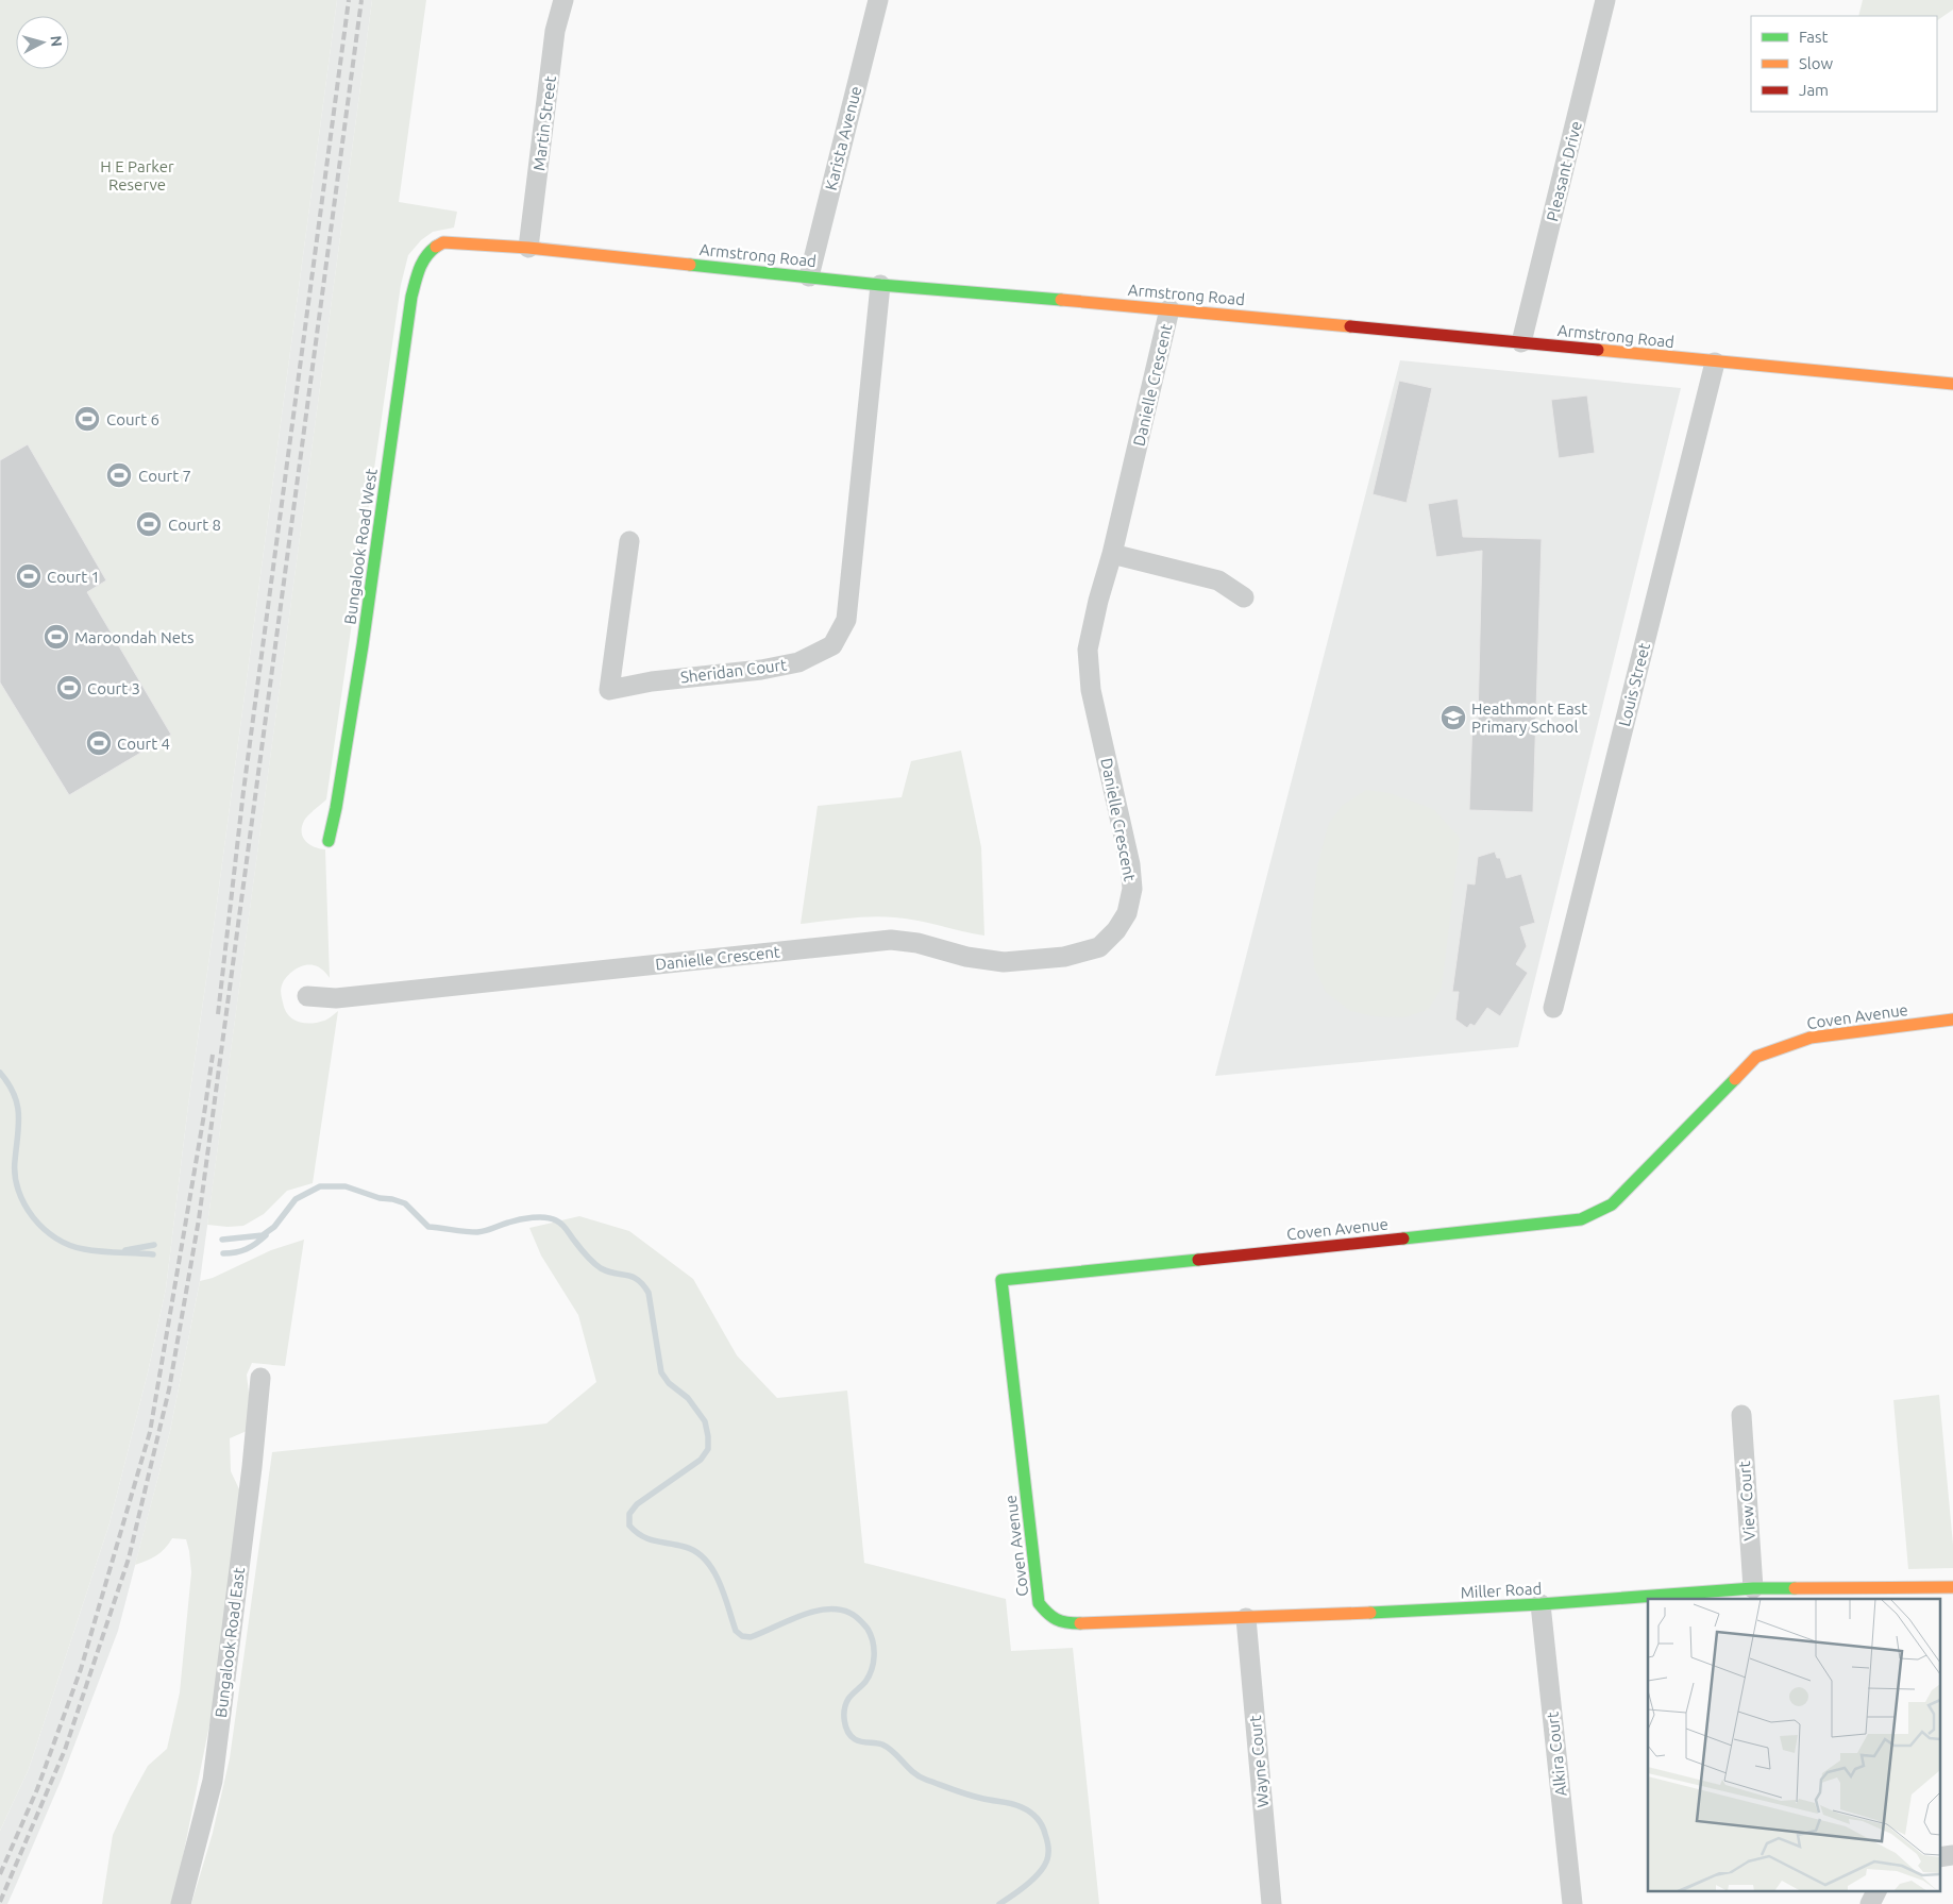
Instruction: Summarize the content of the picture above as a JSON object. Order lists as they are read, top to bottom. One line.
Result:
{"streets":{"street":["Martin Street","Karista Avenue","Pleasant Drive","Armstrong Road","Danielle Crescent","Bungalook Road West","Sheridan Court","Louis Street","Coven Avenue","View Court","Miller Road","Bungalook Road East","Alkira Court","Wayne Court"]},"crossings":[["Martin Street","Armstrong Road"],["Karista Avenue","Armstrong Road"],["Pleasant Drive","Armstrong Road"],["Armstrong Road","Danielle Crescent"],["Armstrong Road","Bungalook Road West"],["Armstrong Road","Sheridan Court"],["Armstrong Road","Louis Street"],["Coven Avenue","Miller Road"],["View Court","Miller Road"],["Miller Road","Alkira Court"],["Miller Road","Wayne Court"]],"parks":["H E Parker Reserve"],"places":{"sports":["Court 6","Court 7","Court 8","Court 1","Maroondah Nets","Court 3","Court 4"],"school or university":["Heathmont East Primary School"]},"legend":["Fast","Slow","Jam"],"north":"right"}
